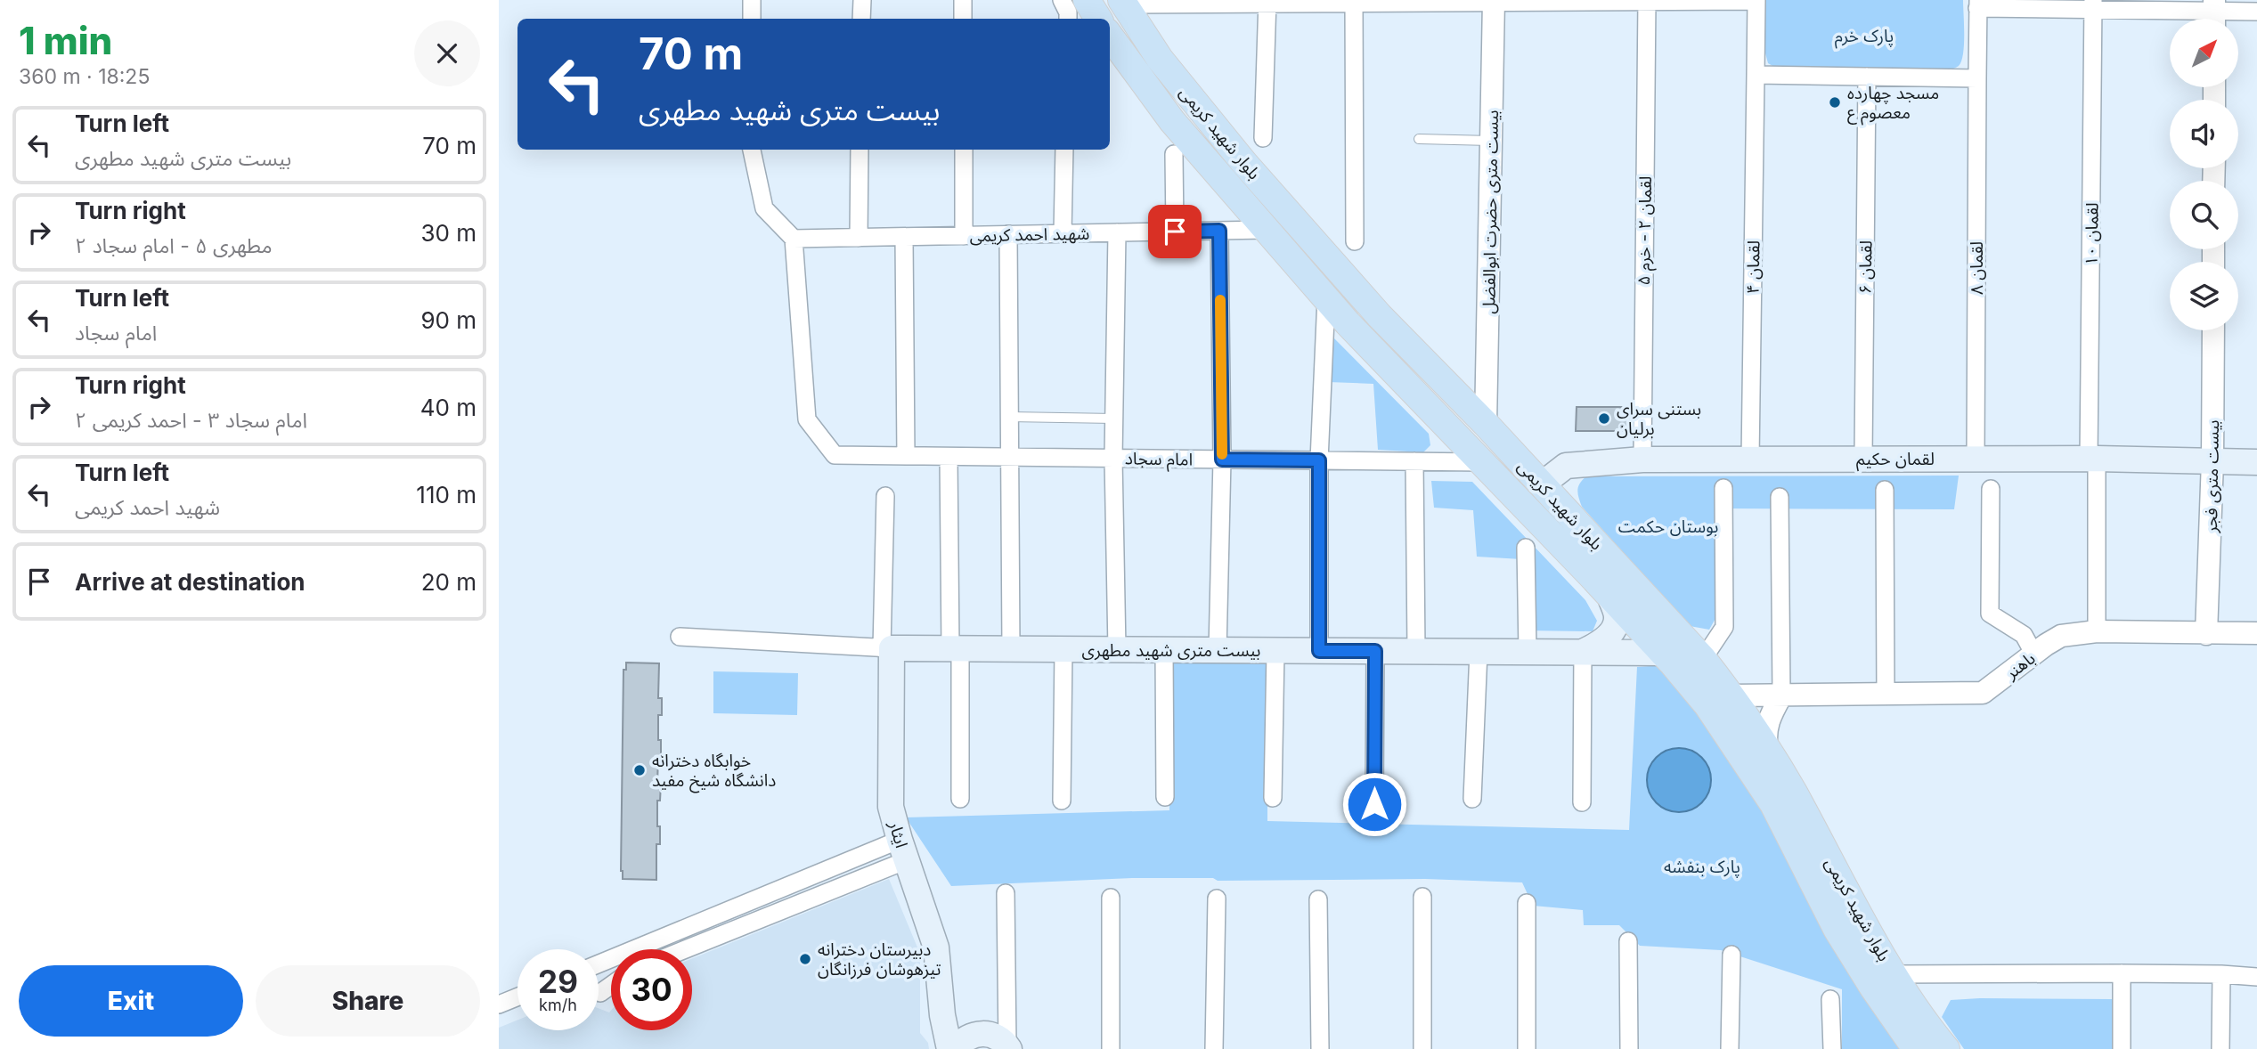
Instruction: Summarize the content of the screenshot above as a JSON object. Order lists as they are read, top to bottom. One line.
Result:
{"streets":{"main road":["بلوار شهید کریمی","لقمان حکیم","بیست متری شهید مطهری","ایثار"],"street":["بیست متری حضرت ابوالفضل","لقمان ۲ - خرم ۵","شهید احمد کریمی","لقمان ۱۰","لقمان ۴","لقمان ۶","لقمان ۸","امام سجاد","بیست متری فجر","باهنر"]},"crossings":[["بلوار شهید کریمی","بیست متری حضرت ابوالفضل"],["بلوار شهید کریمی","شهید احمد کریمی"],["بلوار شهید کریمی","امام سجاد"],["بلوار شهید کریمی","لقمان حکیم"],["بلوار شهید کریمی","بیست متری شهید مطهری"],["بلوار شهید کریمی","باهنر"],["لقمان ۲ - خرم ۵","لقمان حکیم"],["شهید احمد کریمی","امام سجاد"],["لقمان ۱۰","لقمان حکیم"],["لقمان ۱۰","باهنر"],["لقمان ۴","لقمان حکیم"],["لقمان ۶","لقمان حکیم"],["لقمان ۸","لقمان حکیم"],["لقمان حکیم","بیست متری فجر"],["بیست متری فجر","باهنر"],["بیست متری شهید مطهری","ایثار"]],"parks":["پارک خرم","بوستان حکمت","پارک بنفشه"],"places":["مسجد چهارده معصوم ع","بستنی سرای برلیان","خوابگاه دخترانه دانشگاه شیخ مفید","دبیرستان دخترانه تیزهوشان فرزانگان"],"north":"top right","page":{"heading":["1 min","360 m · 18:25"],"turn":["70 m","بیست متری شهید مطهری"],"list":[{"name":"Turn left","note":"بیست متری شهید مطهری","value":"70 m"},{"name":"Turn right","note":"مطهری ۵ - امام سجاد ۲","value":"30 m"},{"name":"Turn left","note":"امام سجاد","value":"90 m"},{"name":"Turn right","note":"امام سجاد ۳ - احمد کریمی ۲","value":"40 m"},{"name":"Turn left","note":"شهید احمد کریمی","value":"110 m"},{"name":"Arrive at destination","value":"20 m"}],"speed":"29 km/h","limit":"30","buttons":["Exit","Share"]}}
